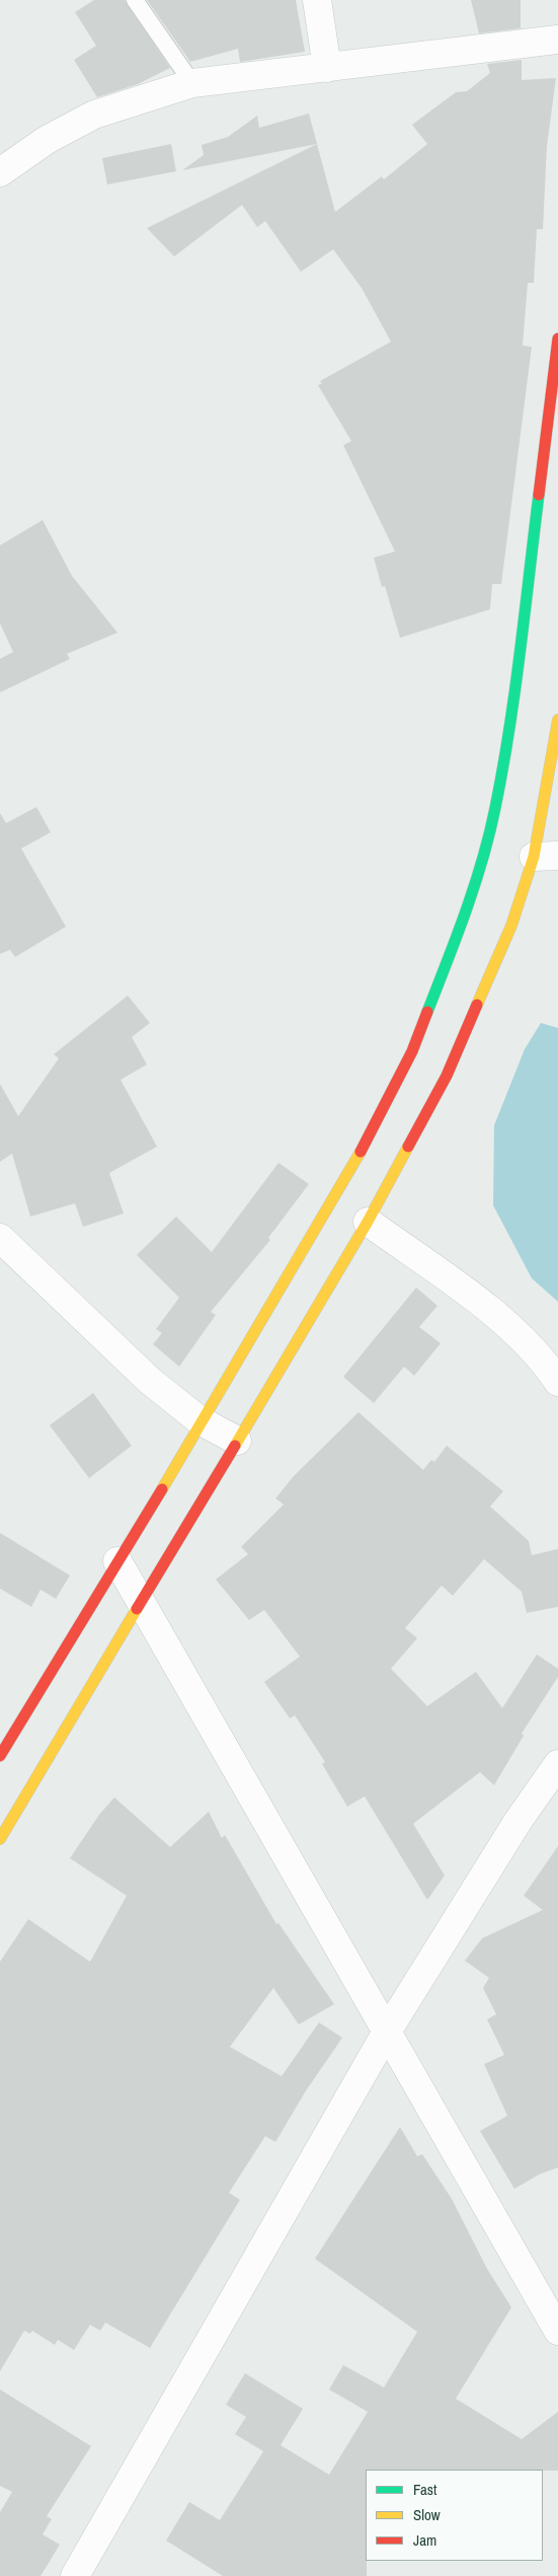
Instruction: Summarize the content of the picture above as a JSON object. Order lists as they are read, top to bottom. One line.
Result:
{"legend":["Fast","Slow","Jam"]}
